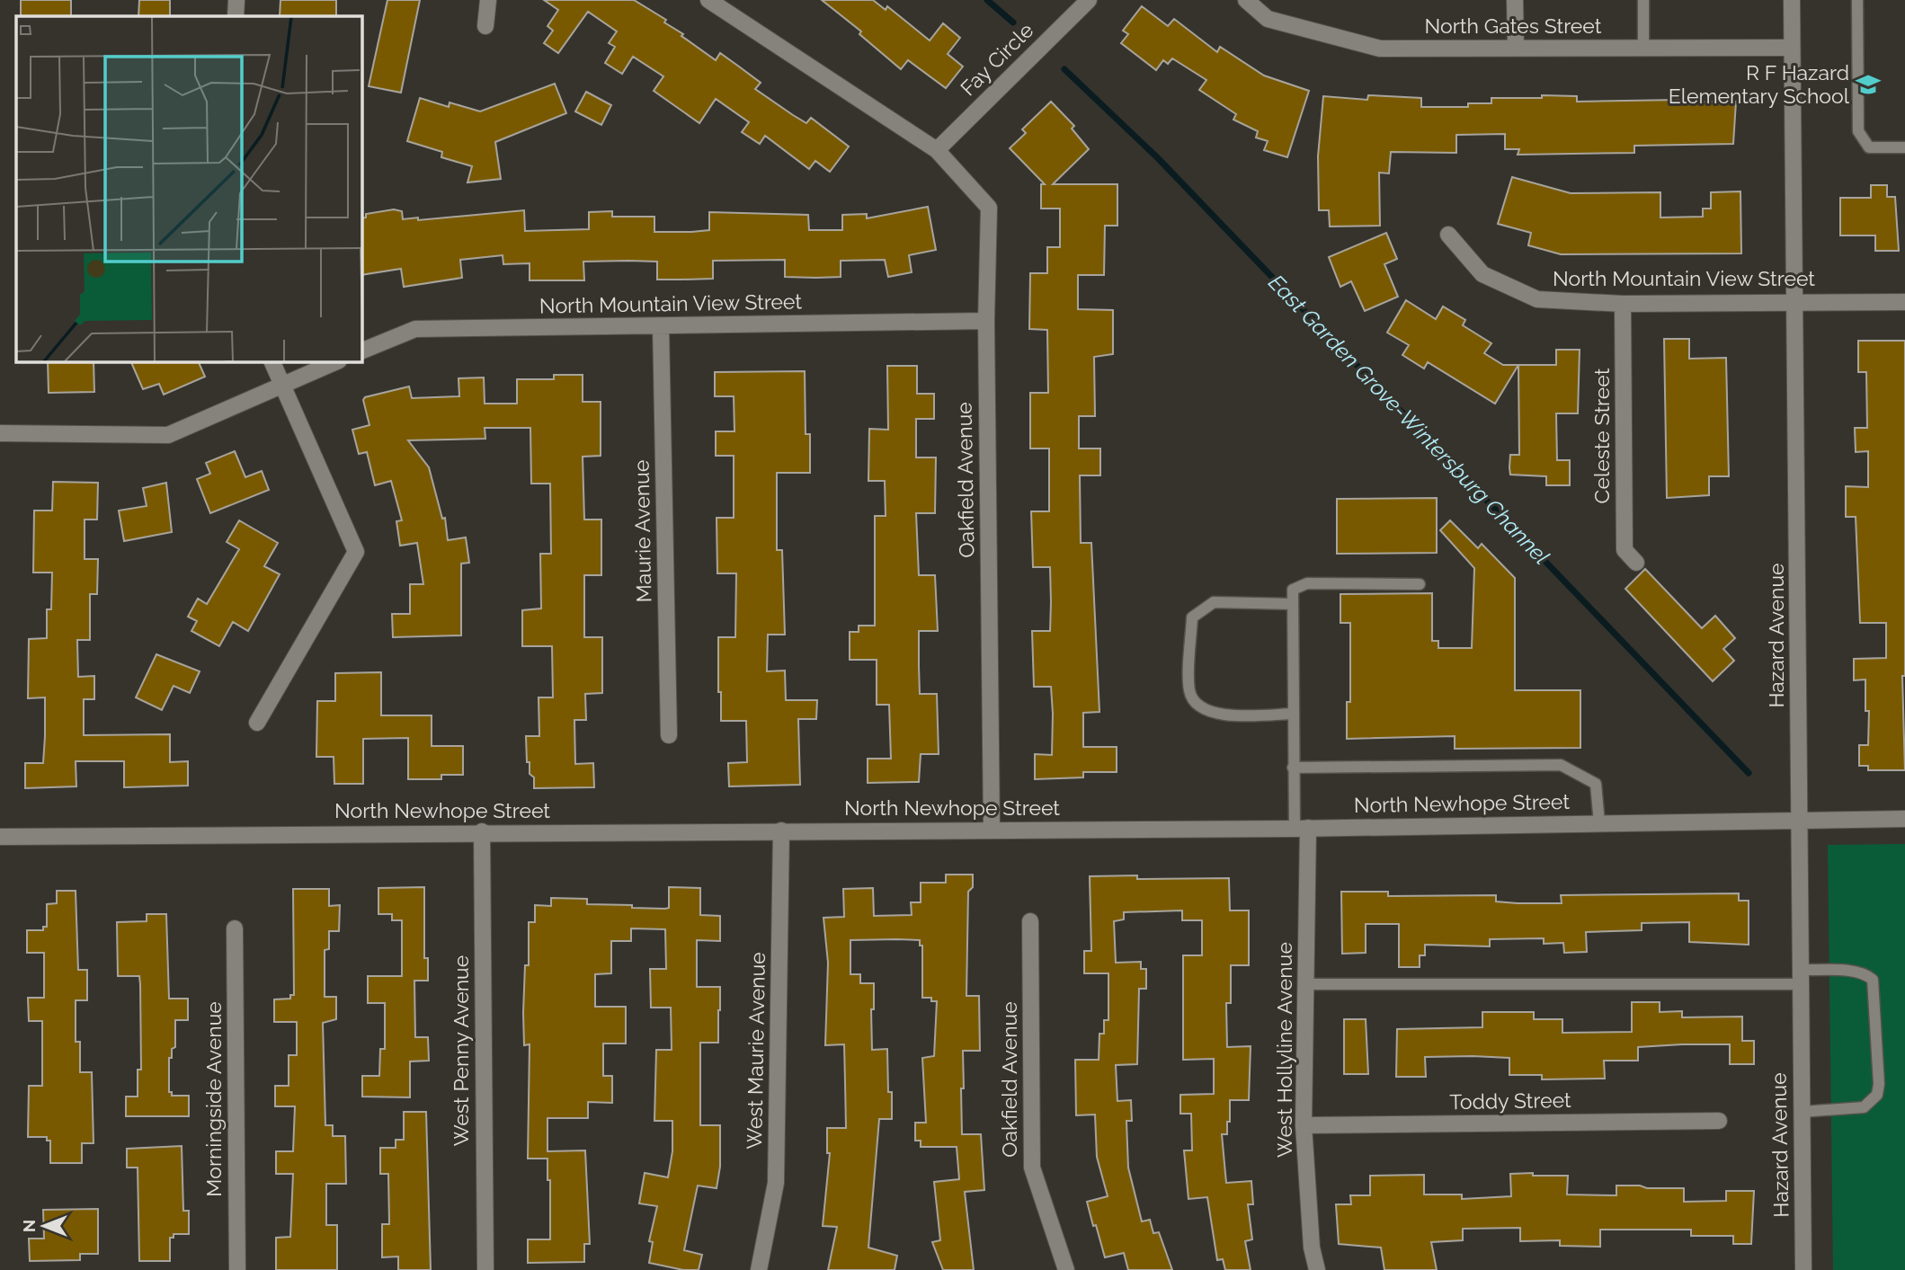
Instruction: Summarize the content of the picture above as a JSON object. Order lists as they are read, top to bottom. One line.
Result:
{"streets":{"street":["North Gates Street","Fay Circle","North Mountain View Street","Celeste Street","Oakfield Avenue","Maurie Avenue","Hazard Avenue","North Newhope Street","West Hollyline Avenue","West Penny Avenue","West Maurie Avenue","Morningside Avenue","Toddy Street"]},"crossings":[["North Gates Street","Hazard Avenue"],["Fay Circle","Oakfield Avenue"],["North Mountain View Street","Celeste Street"],["North Mountain View Street","Oakfield Avenue"],["North Mountain View Street","Maurie Avenue"],["North Mountain View Street","Hazard Avenue"],["Oakfield Avenue","North Newhope Street"],["Hazard Avenue","North Newhope Street"],["North Newhope Street","West Hollyline Avenue"],["North Newhope Street","West Penny Avenue"],["North Newhope Street","West Maurie Avenue"],["West Hollyline Avenue","Toddy Street"]],"water":["East Garden Grove-Wintersburg Channel"],"places":{"school or university":["R F Hazard Elementary School"]},"north":"left"}
